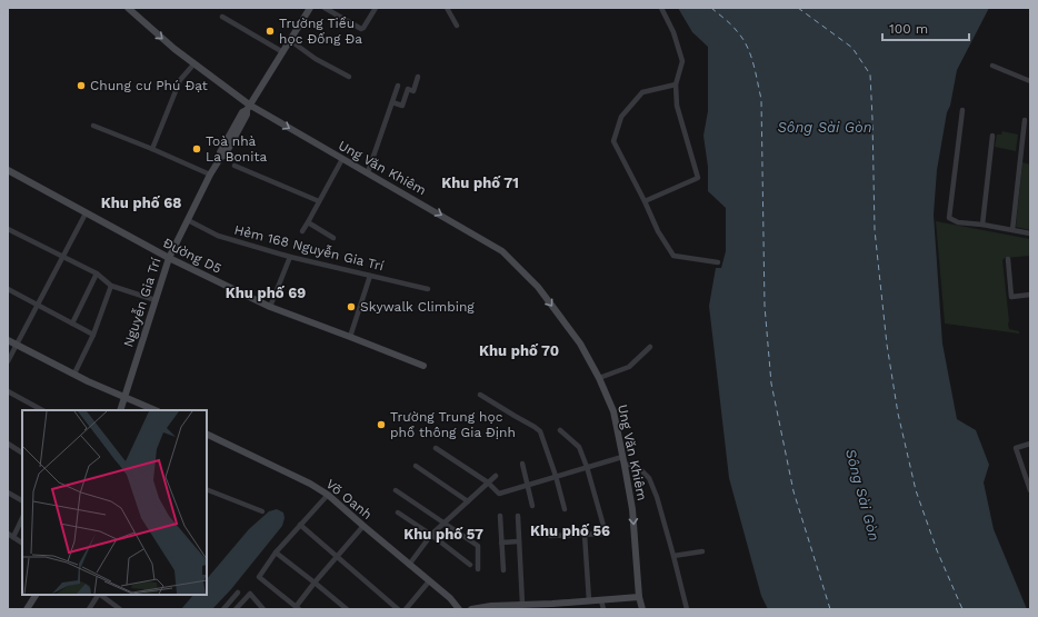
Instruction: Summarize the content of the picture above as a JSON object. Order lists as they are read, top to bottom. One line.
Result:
{"streets":{"street":["Ung Văn Khiêm","Hẻm 168 Nguyễn Gia Trí","Đường D5","Nguyễn Gia Trí","Võ Oanh"]},"crossings":[["Ung Văn Khiêm","Nguyễn Gia Trí"],["Hẻm 168 Nguyễn Gia Trí","Nguyễn Gia Trí"],["Đường D5","Nguyễn Gia Trí"]],"one_way":["Ung Văn Khiêm"],"districts":["Khu phố 71","Khu phố 68","Khu phố 69","Khu phố 70","Khu phố 56","Khu phố 57"],"water":["Sông Sài Gòn"],"places":["Trường Tiểu học Đống Đa","Chung cư Phú Đạt","Toà nhà La Bonita","Skywalk Climbing","Trường Trung học phổ thông Gia Định"],"scale_bar":"100 m"}
